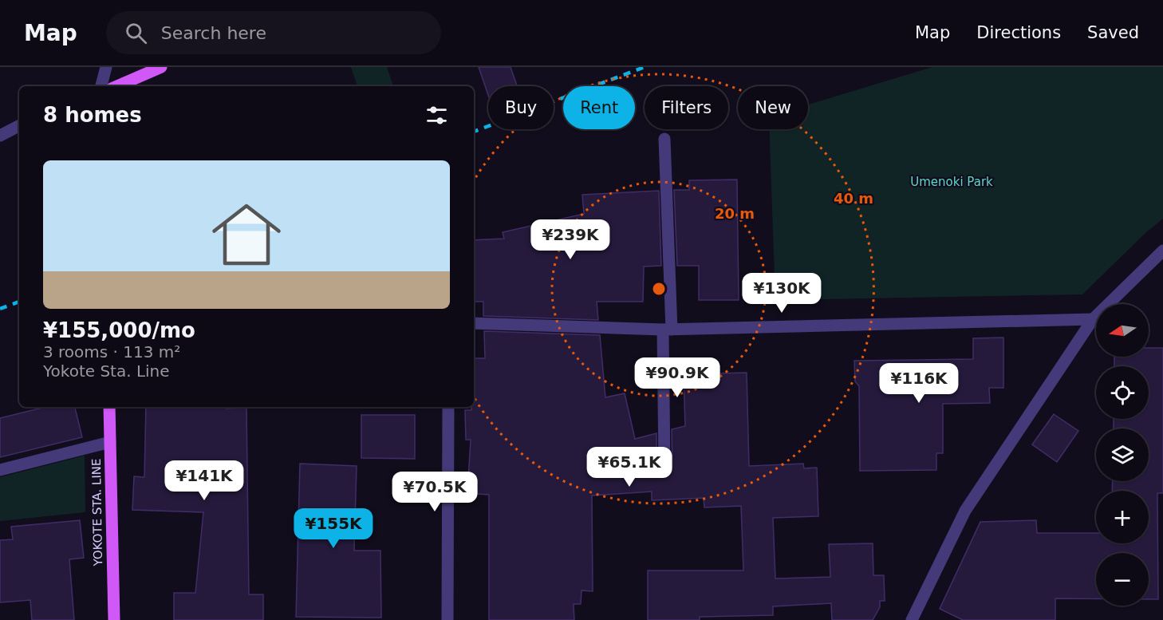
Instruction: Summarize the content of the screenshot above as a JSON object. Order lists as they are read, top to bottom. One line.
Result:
{"streets":{"main road":["YOKOTE STA. LINE"]},"parks":["Umenoki Park"],"north":"left","page":{"header":"Map","search":"Search here","nav":["Map","Directions","Saved"],"chip":["Buy","Rent","Filters","New"],"heading":"8 homes","list":[{"name":"¥155,000/mo","note":"3 rooms · 113 m² · Yokote Sta. Line"}],"price":["¥239K","¥130K","¥90.9K","¥116K","¥65.1K","¥141K","¥70.5K","¥155K"],"map_buttons":["+","−"]},"rings":["40 m","20 m"]}
